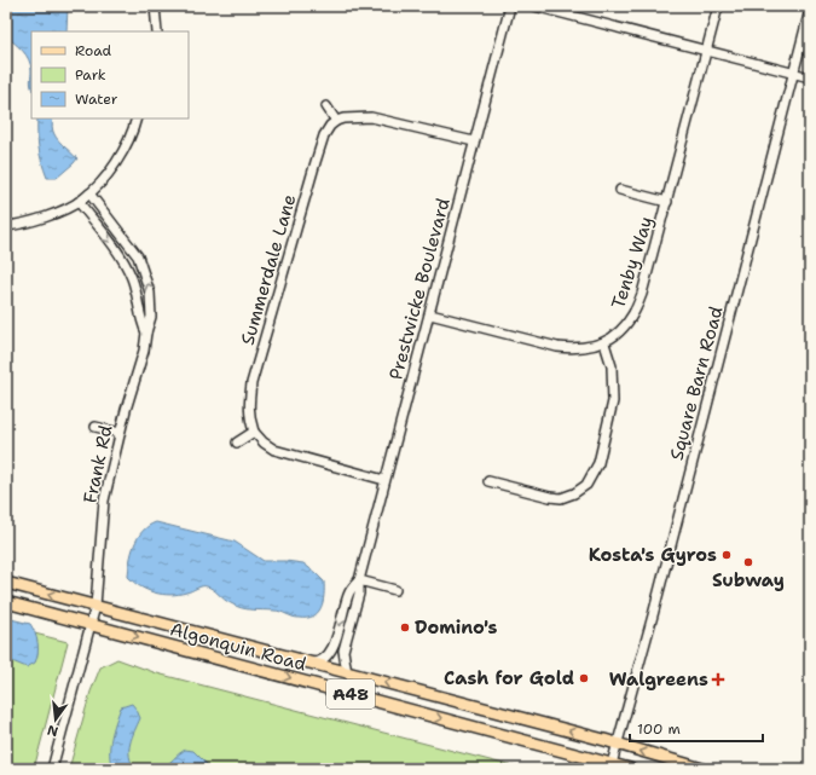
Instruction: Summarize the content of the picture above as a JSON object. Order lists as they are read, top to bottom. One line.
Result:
{"streets":{"main road":["Algonquin Road","A48"],"street":["Tenby Way","Summerdale Lane","Prestwicke Boulevard","Square Barn Road","Frank Rd"]},"crossings":[["Prestwicke Boulevard","A48"],["Square Barn Road","Algonquin Road"],["Square Barn Road","A48"],["Frank Rd","Algonquin Road"],["Frank Rd","A48"]],"places":{"other":["Kosta's Gyros","Subway","Domino's","Cash for Gold"],"health":["Walgreens"]},"legend":["Road","Park","Water"],"scale_bar":"100 m","north":"bottom"}
